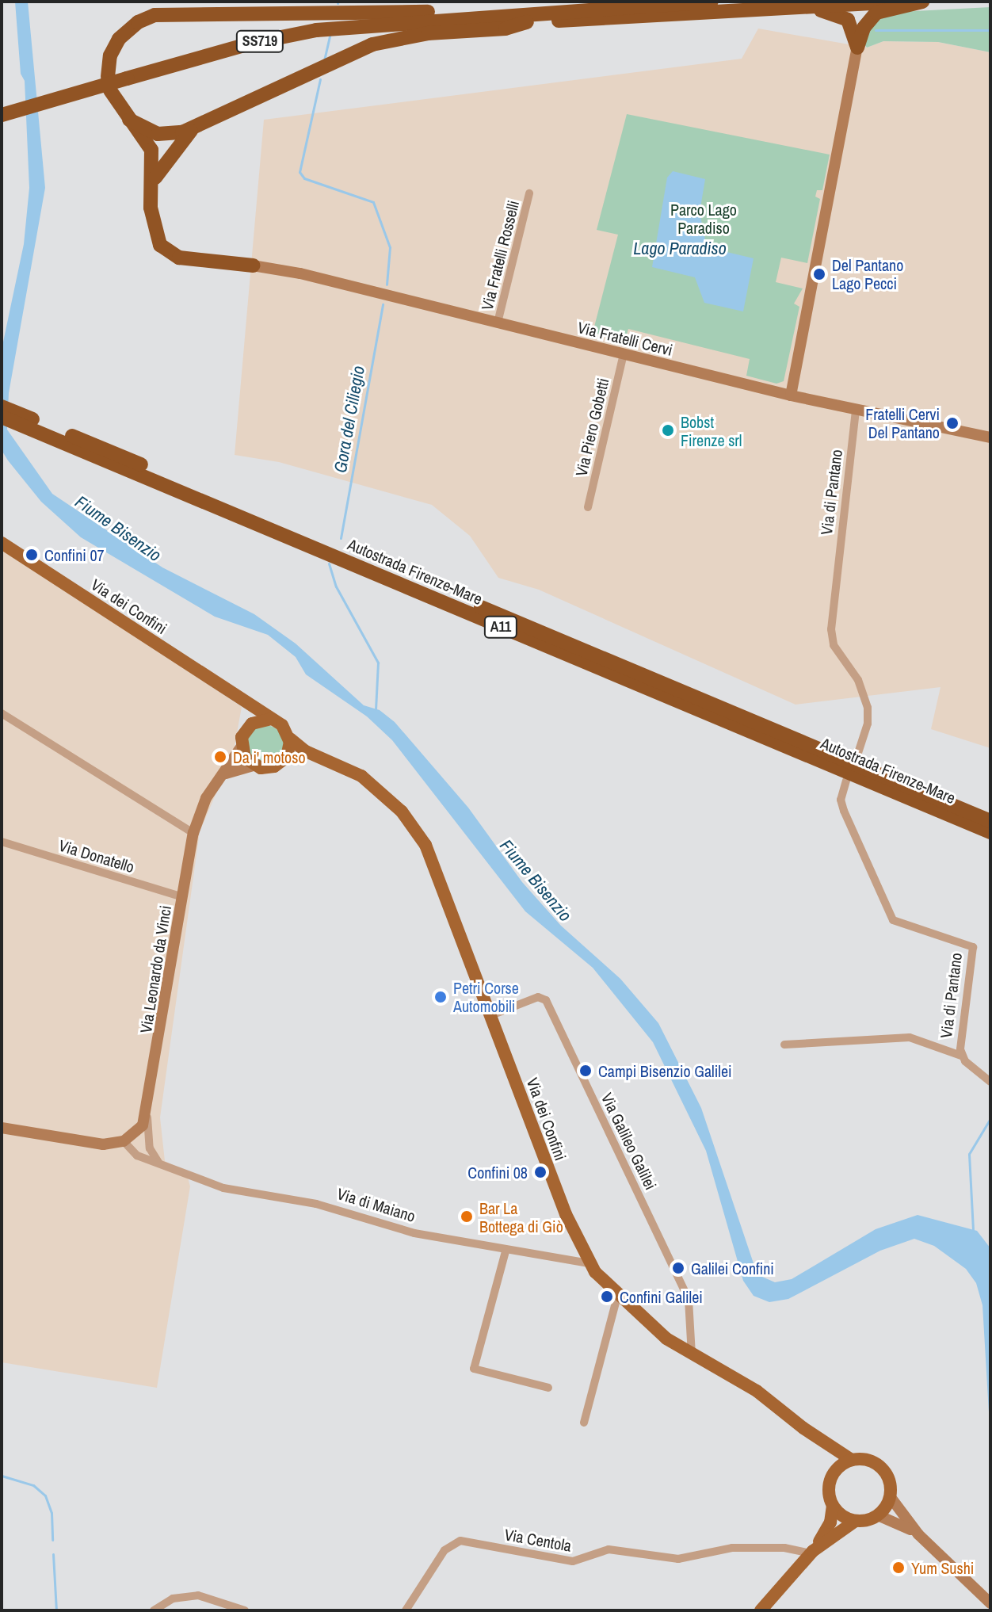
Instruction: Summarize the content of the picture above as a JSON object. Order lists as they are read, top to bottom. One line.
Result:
{"streets":{"highway":["SS719","Autostrada Firenze-Mare","A11"],"main road":["Via dei Confini"],"street":["Via Fratelli Rosselli","Via Fratelli Cervi","Via Piero Gobetti","Via di Pantano","Via Donatello","Via Leonardo da Vinci","Via Galileo Galilei","Via di Maiano","Via Centola"]},"crossings":[["Via Fratelli Rosselli","Via Fratelli Cervi"],["Via Fratelli Cervi","Via Piero Gobetti"],["Via Fratelli Cervi","Via di Pantano"],["Via dei Confini","Via Leonardo da Vinci"],["Via dei Confini","Via Galileo Galilei"],["Via dei Confini","Via di Maiano"],["Via dei Confini","Via Centola"],["Via Donatello","Via Leonardo da Vinci"]],"water":["Lago Paradiso","Gora del Ciliegio","Fiume Bisenzio"],"parks":["Parco Lago Paradiso"],"places":["Del Pantano Lago Pecci","Fratelli Cervi Del Pantano","Bobst Firenze srl","Confini 07","Da i' motoso","Petri Corse Automobili","Campi Bisenzio Galilei","Confini 08","Bar La Bottega di Giò","Galilei Confini","Confini Galilei","Yum Sushi"]}
